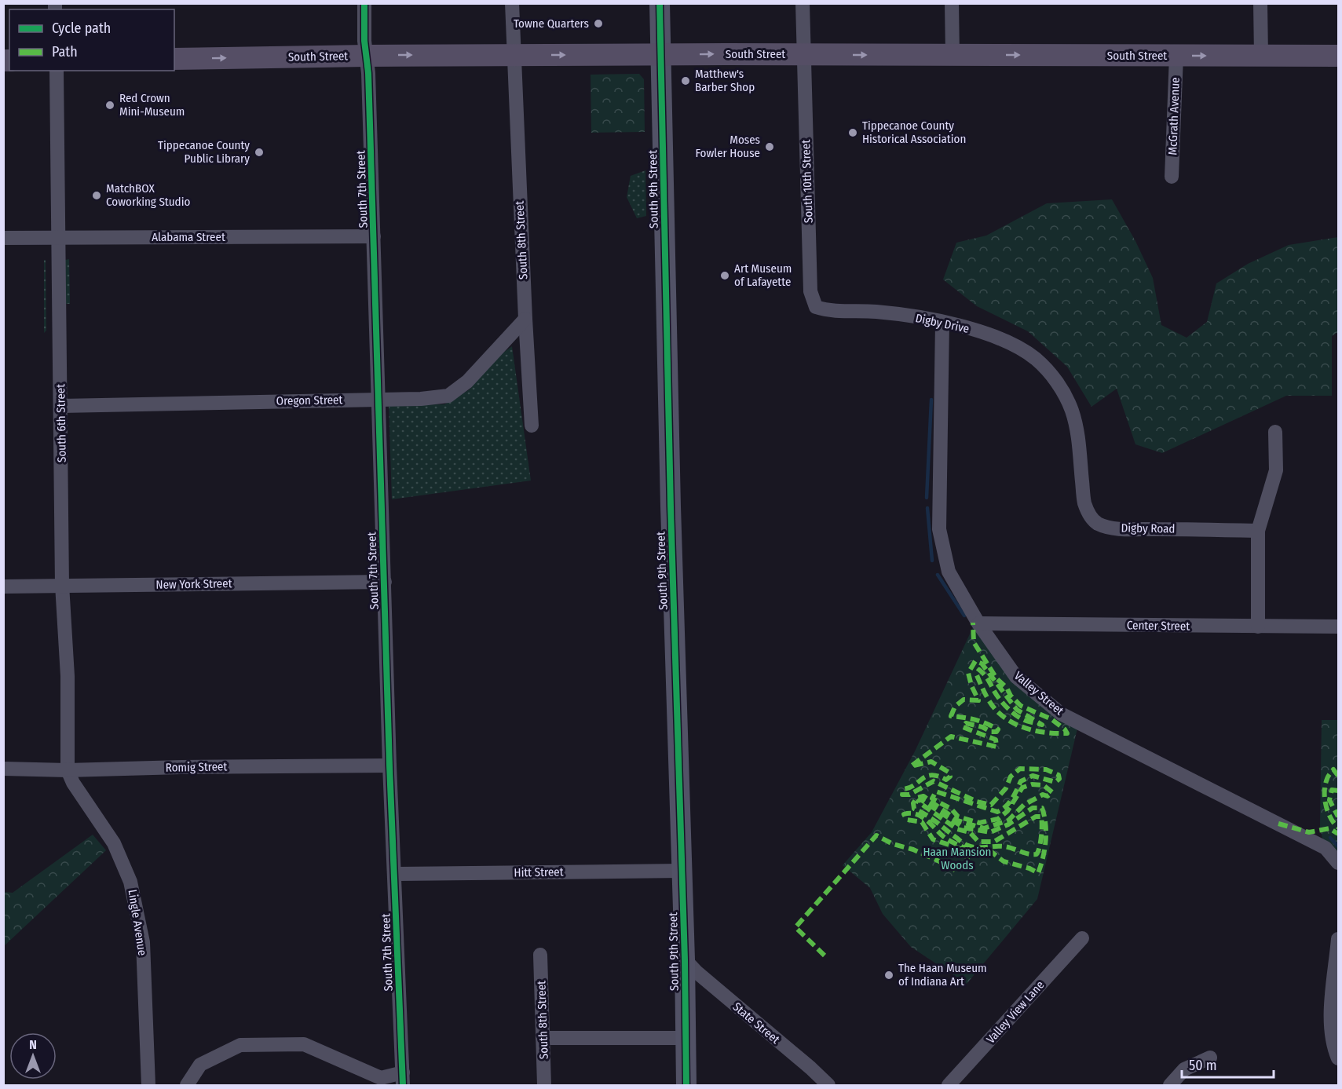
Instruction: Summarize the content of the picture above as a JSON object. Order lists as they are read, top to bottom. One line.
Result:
{"streets":{"main road":["South Street"],"street":["McGrath Avenue","South 10th Street","South 7th Street","South 9th Street","Alabama Street","South 8th Street","Digby Drive","Oregon Street","South 6th Street","Digby Road","New York Street","Center Street","Valley Street","Romig Street","Hitt Street","Lingle Avenue","Valley View Lane","State Street"]},"crossings":[["South Street","McGrath Avenue"],["South Street","South 10th Street"],["South Street","South 7th Street"],["South Street","South 9th Street"],["South Street","South 8th Street"],["South 10th Street","Digby Drive"],["South 7th Street","Alabama Street"],["South 7th Street","Oregon Street"],["South 7th Street","New York Street"],["South 7th Street","Romig Street"],["South 7th Street","Hitt Street"],["South 9th Street","Hitt Street"],["South 9th Street","State Street"],["Alabama Street","South 6th Street"],["South 8th Street","Oregon Street"],["Digby Drive","Digby Road"],["Digby Drive","Valley Street"],["Oregon Street","South 6th Street"],["South 6th Street","New York Street"],["South 6th Street","Romig Street"],["South 6th Street","Lingle Avenue"],["Center Street","Valley Street"],["Romig Street","Lingle Avenue"]],"one_way":["South Street"],"parks":["Haan Mansion Woods"],"places":["Towne Quarters","Matthew's Barber Shop","Red Crown Mini-Museum","Tippecanoe County Historical Association","Moses Fowler House","Tippecanoe County Public Library","MatchBOX Coworking Studio","Art Museum of Lafayette","The Haan Museum of Indiana Art"],"legend":["Cycle path","Path"],"scale_bar":"50 m","north":"top"}
